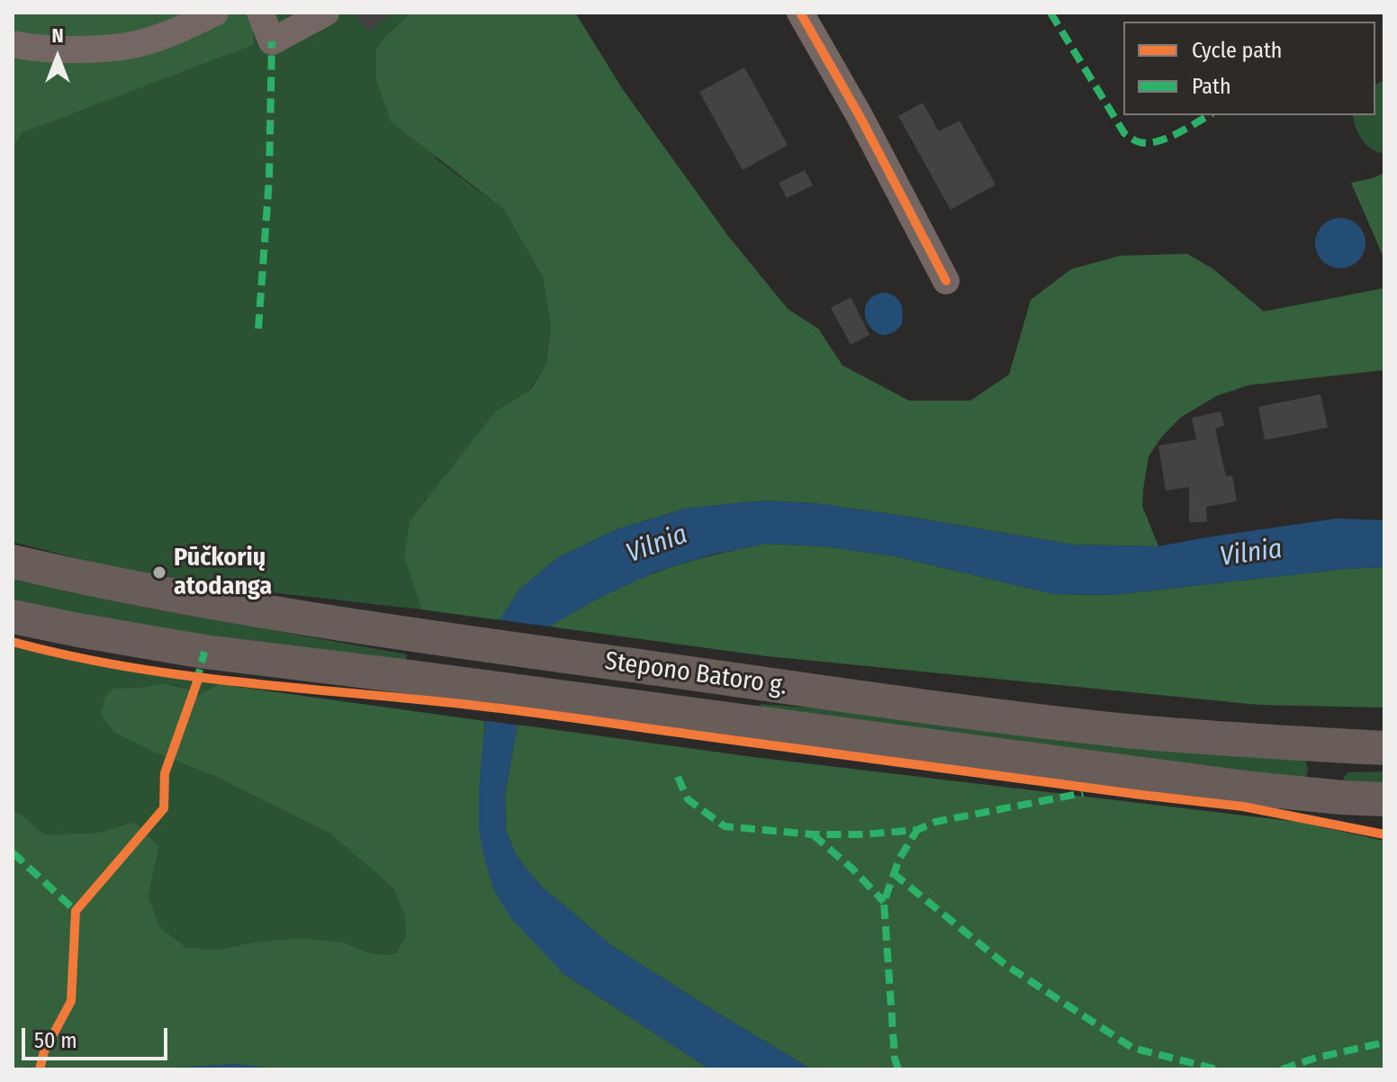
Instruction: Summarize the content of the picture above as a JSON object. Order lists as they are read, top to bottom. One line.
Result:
{"streets":{"main road":["Stepono Batoro g."]},"water":["Vilnia"],"places":["Pūčkorių atodanga"],"legend":["Cycle path","Path"],"scale_bar":"50 m","north":"top"}
